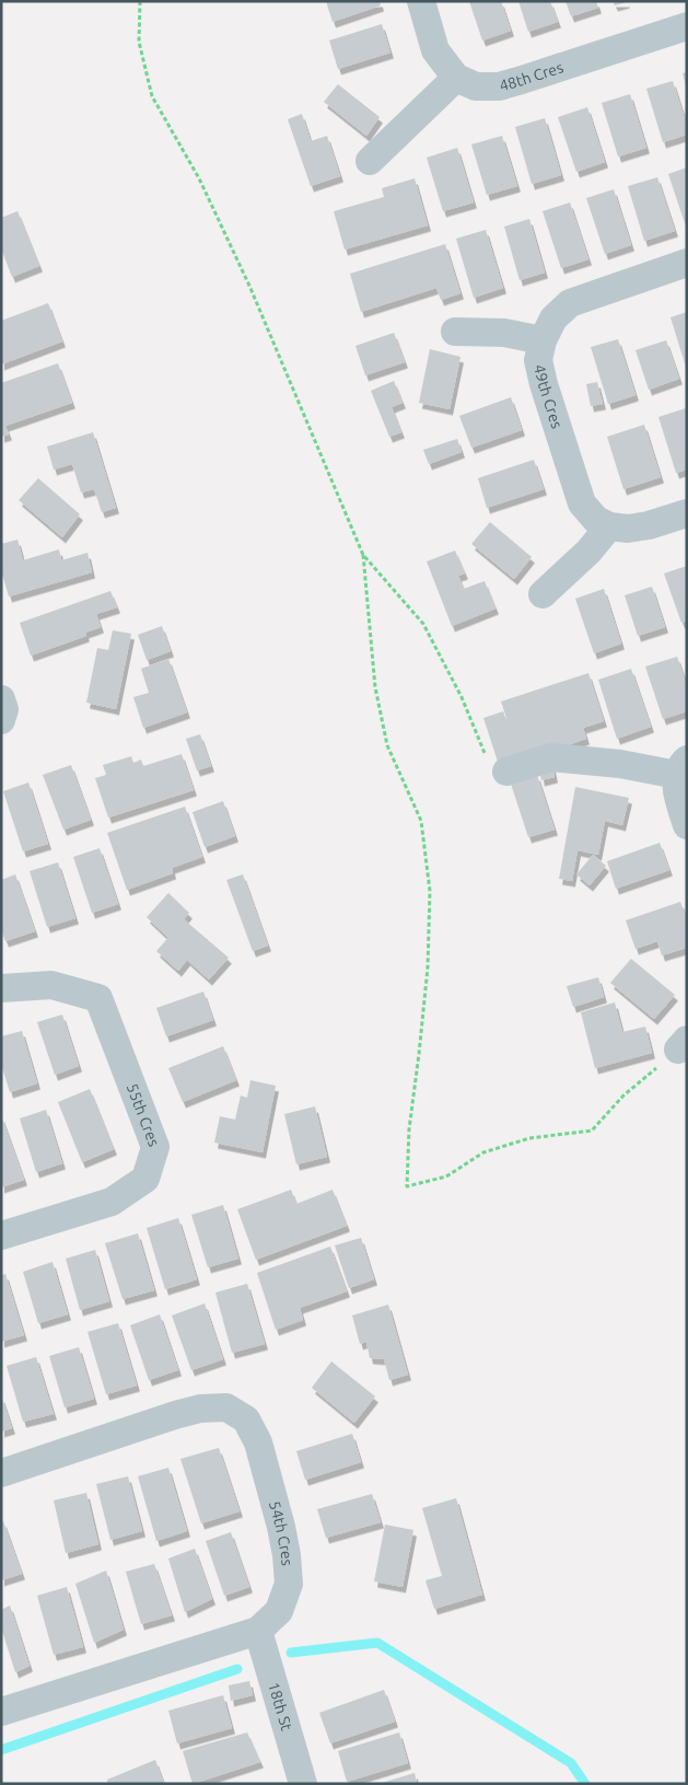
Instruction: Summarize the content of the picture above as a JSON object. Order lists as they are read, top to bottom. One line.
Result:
{"streets":{"street":["48th Cres","49th Cres","55th Cres","54th Cres","18th St"]},"crossings":[["54th Cres","18th St"]]}
